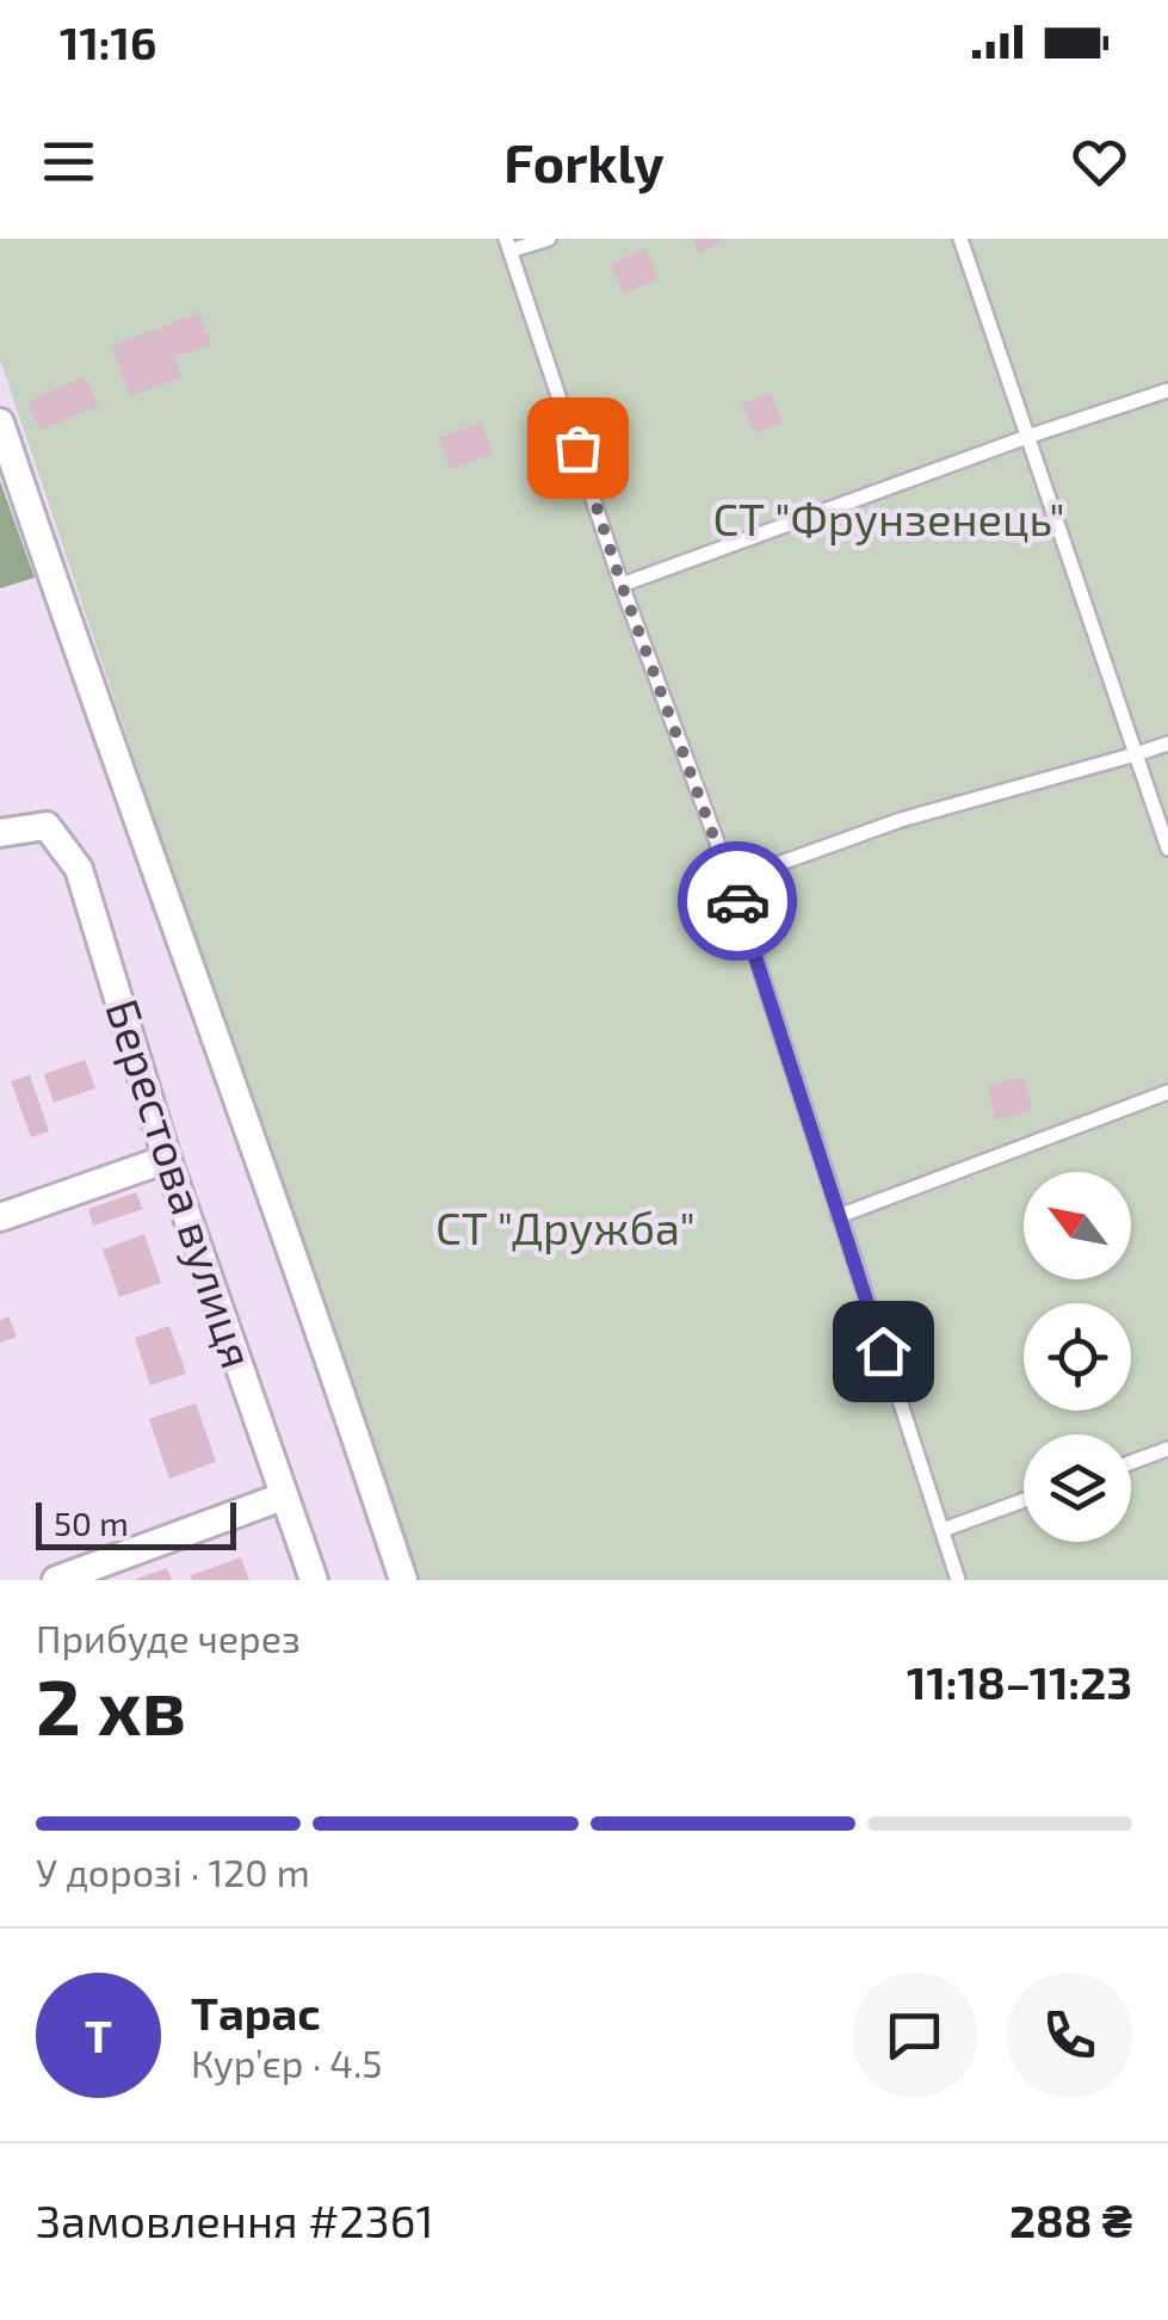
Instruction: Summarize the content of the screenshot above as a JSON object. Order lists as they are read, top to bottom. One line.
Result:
{"streets":{"street":["Берестова вулиця"]},"parks":["СТ \"Фрунзенець\"","СТ \"Дружба\""],"scale_bar":"50 m","north":"top left","page":{"status":"11:16","header":"Forkly","scale":"50 m","heading":["2 хв","Прибуде через","11:18–11:23"],"panel":["Тарас","Кур’єр · 4.5","Замовлення #2361","288 ₴"],"bar":"У дорозі · 120 m","round":"Т"}}
